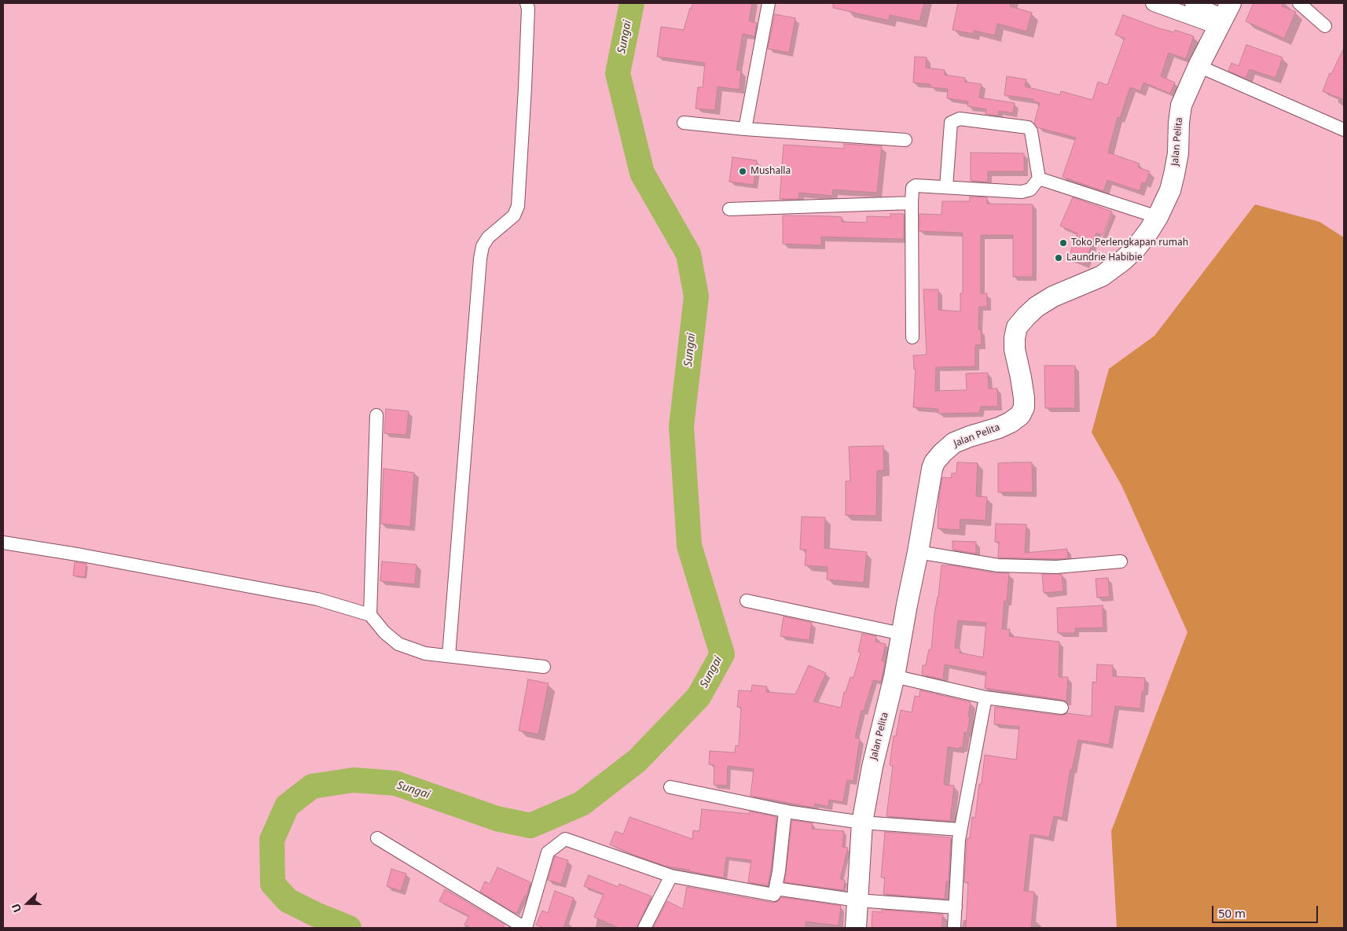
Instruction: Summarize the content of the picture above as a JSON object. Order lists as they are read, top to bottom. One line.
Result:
{"streets":{"highway":["Jalan Pelita"]},"water":["Sungai"],"places":["Mushalla","Toko Perlengkapan rumah","Laundrie Habibie"],"scale_bar":"50 m","north":"left"}
